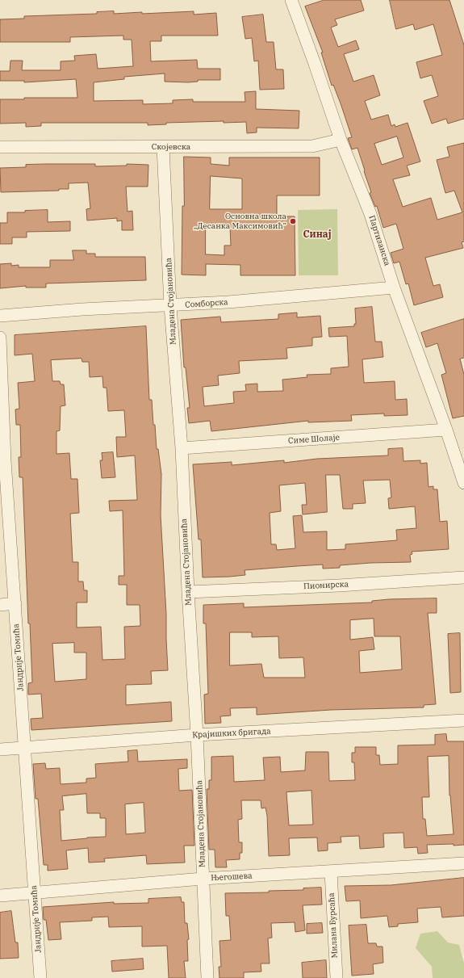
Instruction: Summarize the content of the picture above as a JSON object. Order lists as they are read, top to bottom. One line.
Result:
{"streets":{"street":["Скојевска","Партизанска","Младена Стојановића","Сомборска","Симе Шолаје","Пионирска","Јандрије Томића","Крајишких бригада","Његошева","Милана Бурсаћа"]},"crossings":[["Скојевска","Партизанска"],["Скојевска","Младена Стојановића"],["Партизанска","Сомборска"],["Партизанска","Симе Шолаје"],["Младена Стојановића","Сомборска"],["Младена Стојановића","Симе Шолаје"],["Младена Стојановића","Пионирска"],["Младена Стојановића","Крајишких бригада"],["Младена Стојановића","Његошева"],["Јандрије Томића","Крајишких бригада"],["Јандрије Томића","Његошева"],["Његошева","Милана Бурсаћа"]],"districts":["Синај"],"places":["Основна школа „Десанка Максимовић”"]}
